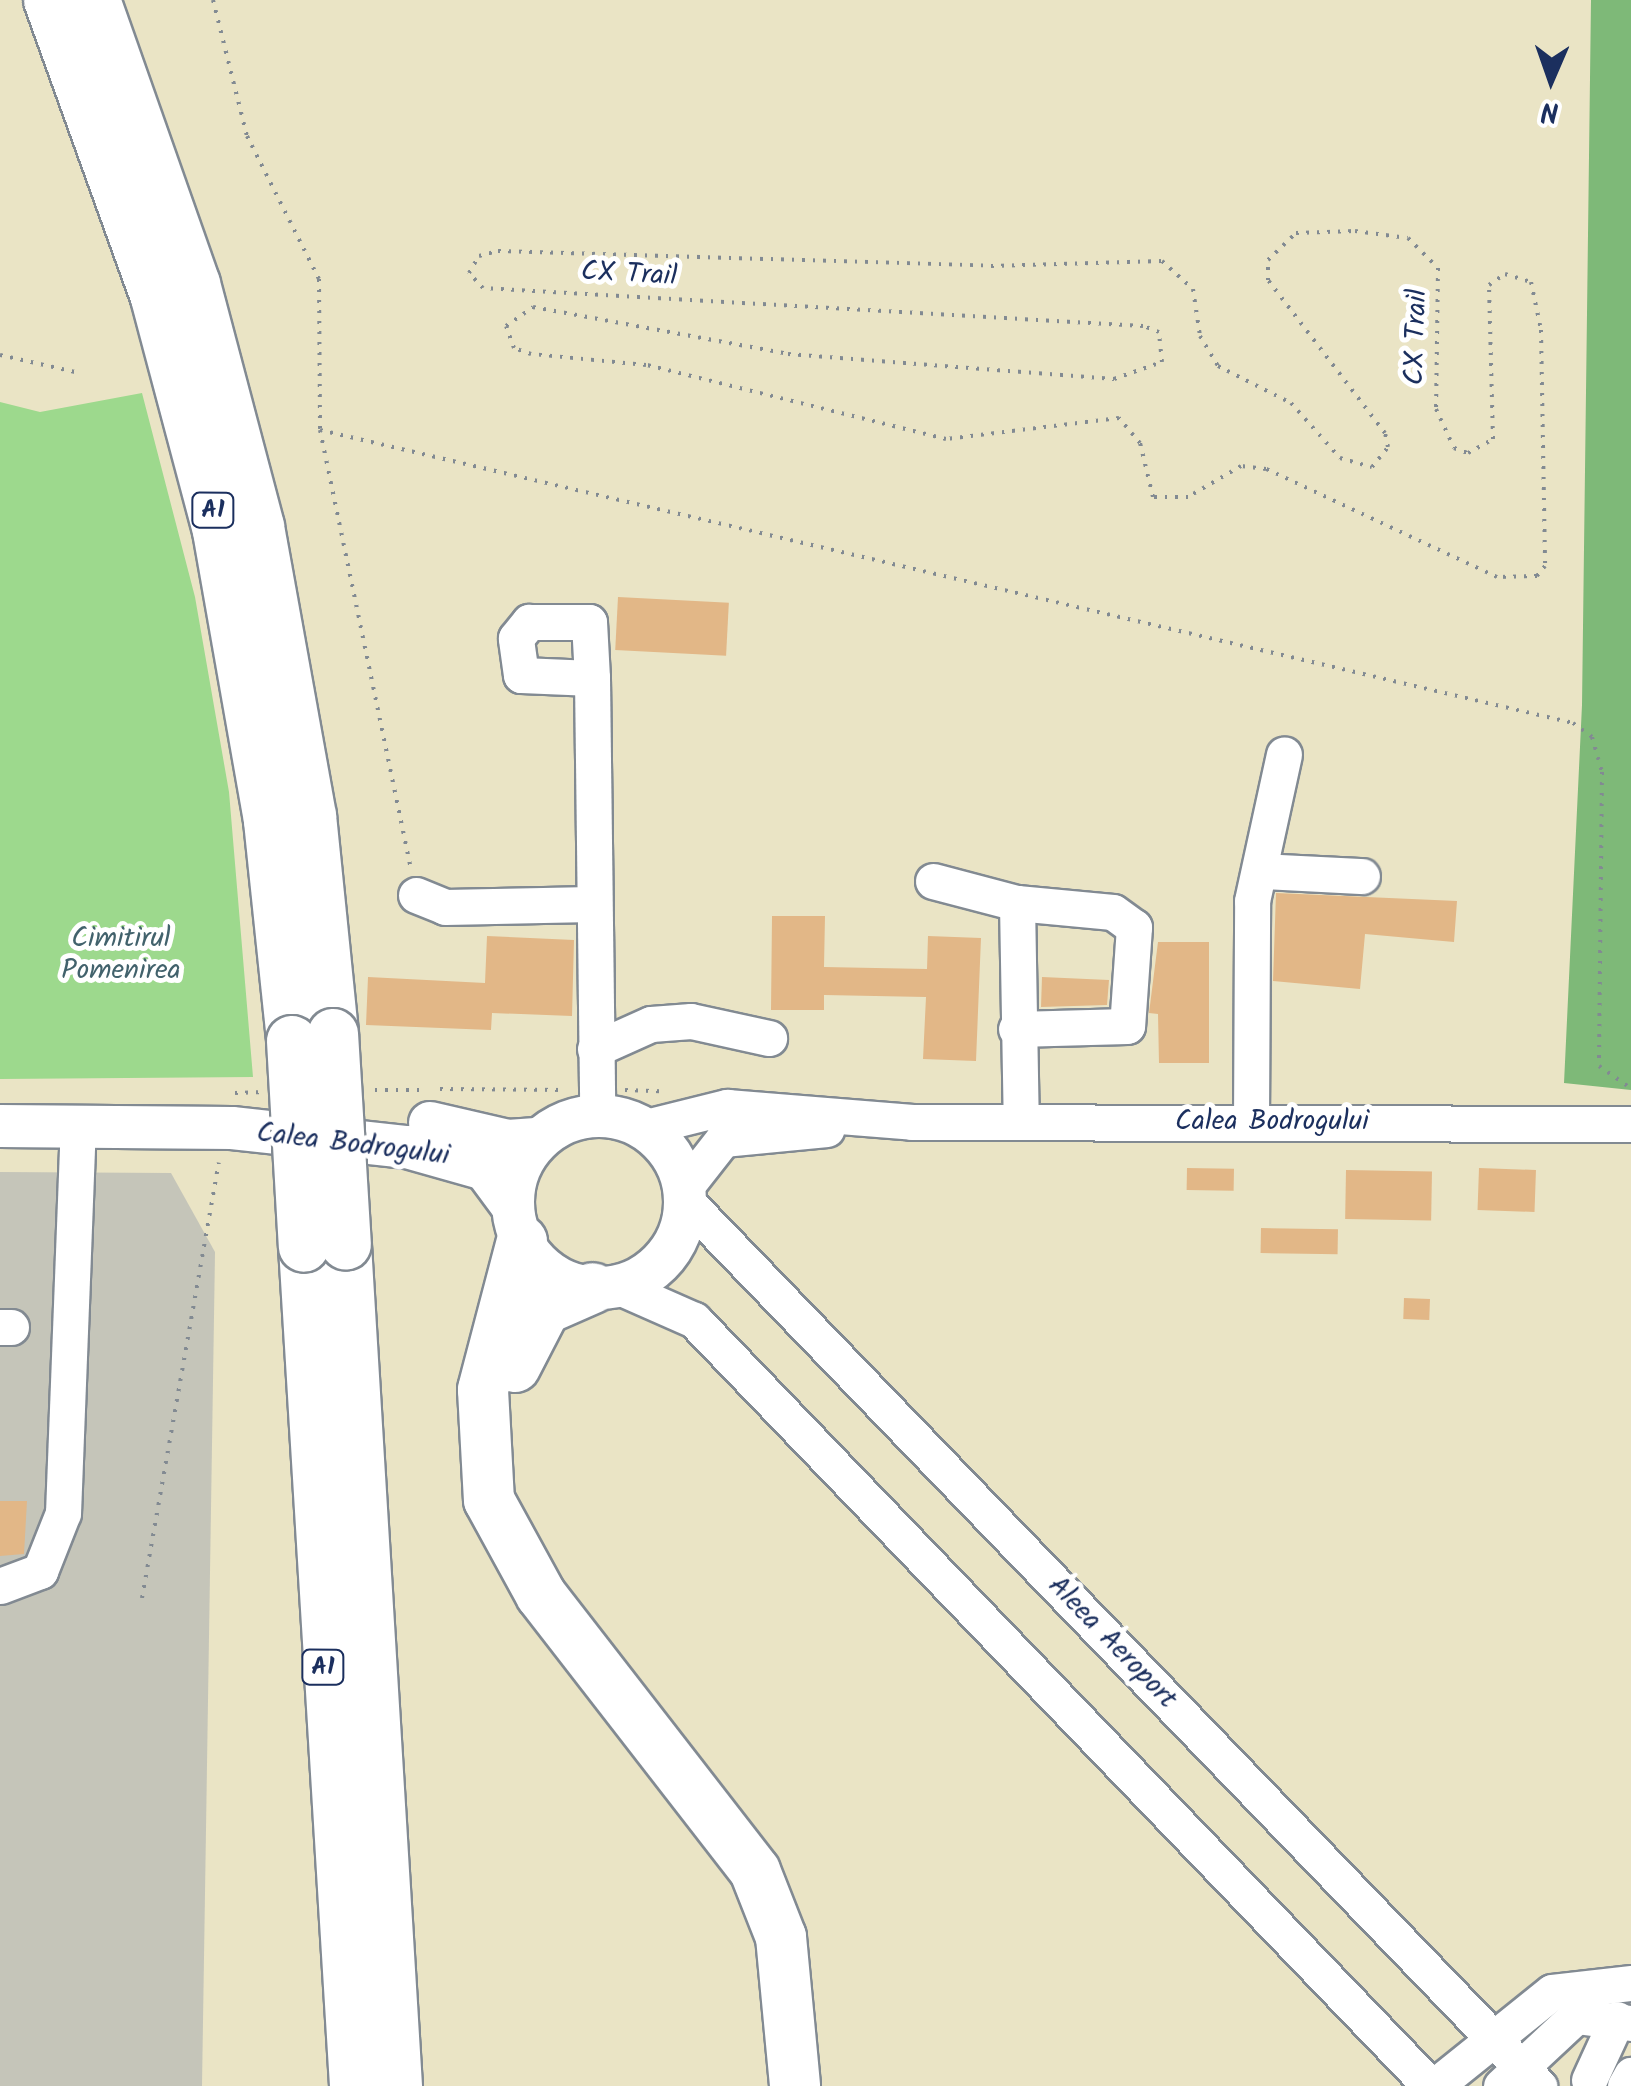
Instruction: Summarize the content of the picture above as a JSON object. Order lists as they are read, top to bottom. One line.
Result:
{"streets":{"highway":["A1"],"main road":["Calea Bodrogului"],"street":["Aleea Aeroport"],"path":["CX Trail"]},"crossings":[["Calea Bodrogului","Aleea Aeroport"]],"parks":["Cimitirul Pomenirea"],"north":"bottom"}
